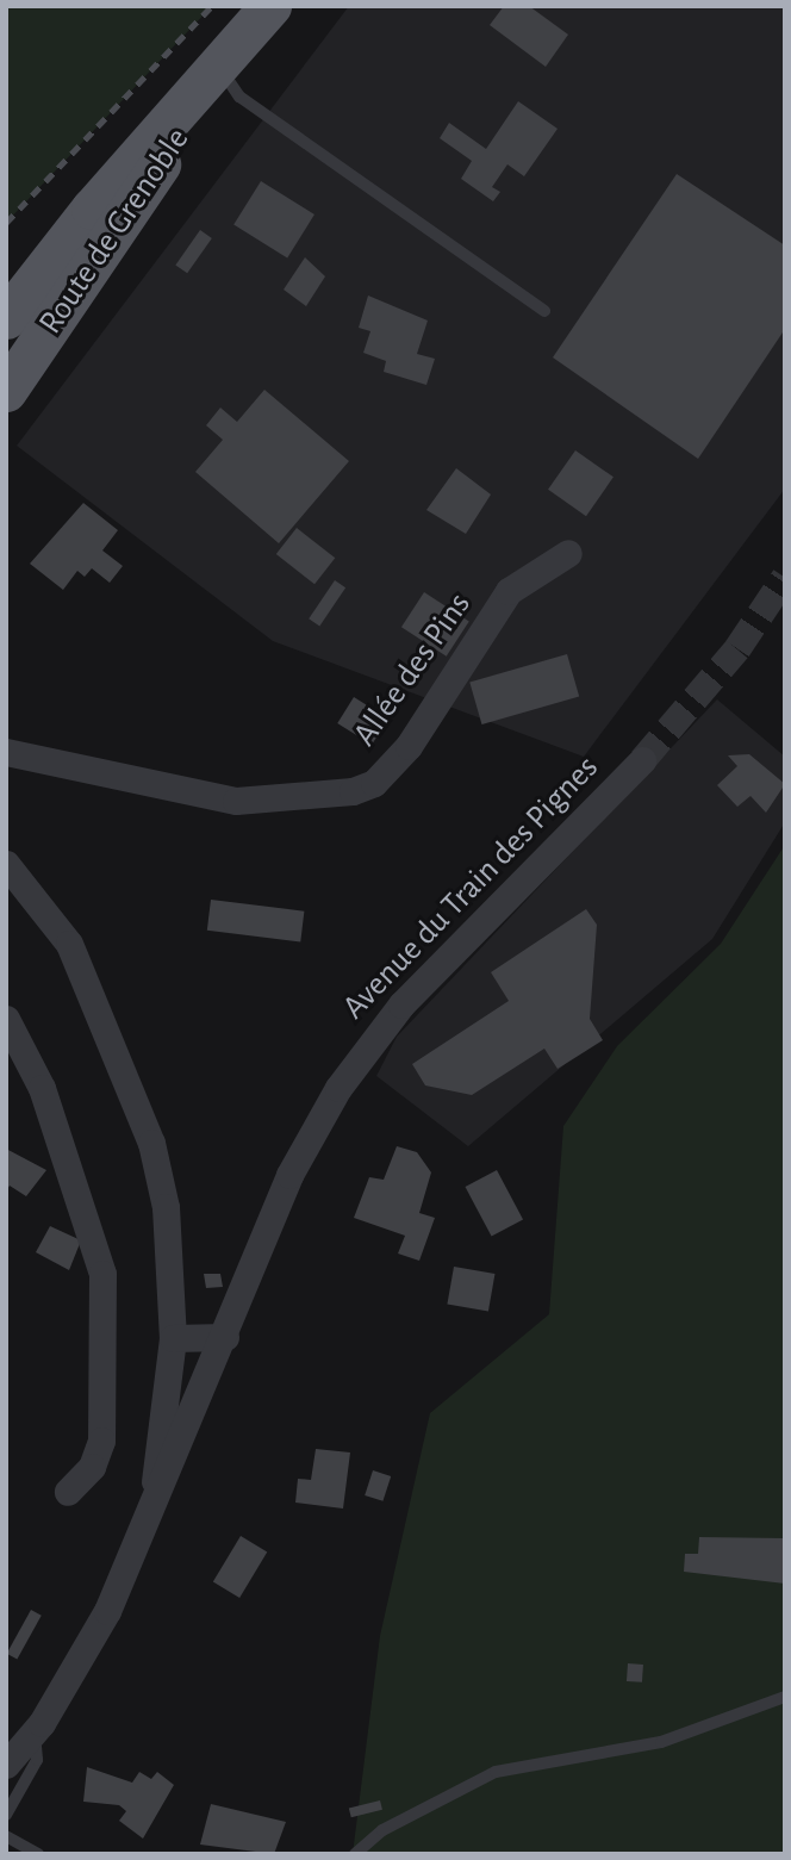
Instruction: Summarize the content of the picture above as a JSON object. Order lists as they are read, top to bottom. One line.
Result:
{"streets":{"main road":["Route de Grenoble"],"street":["Allée des Pins","Avenue du Train des Pignes"]}}
